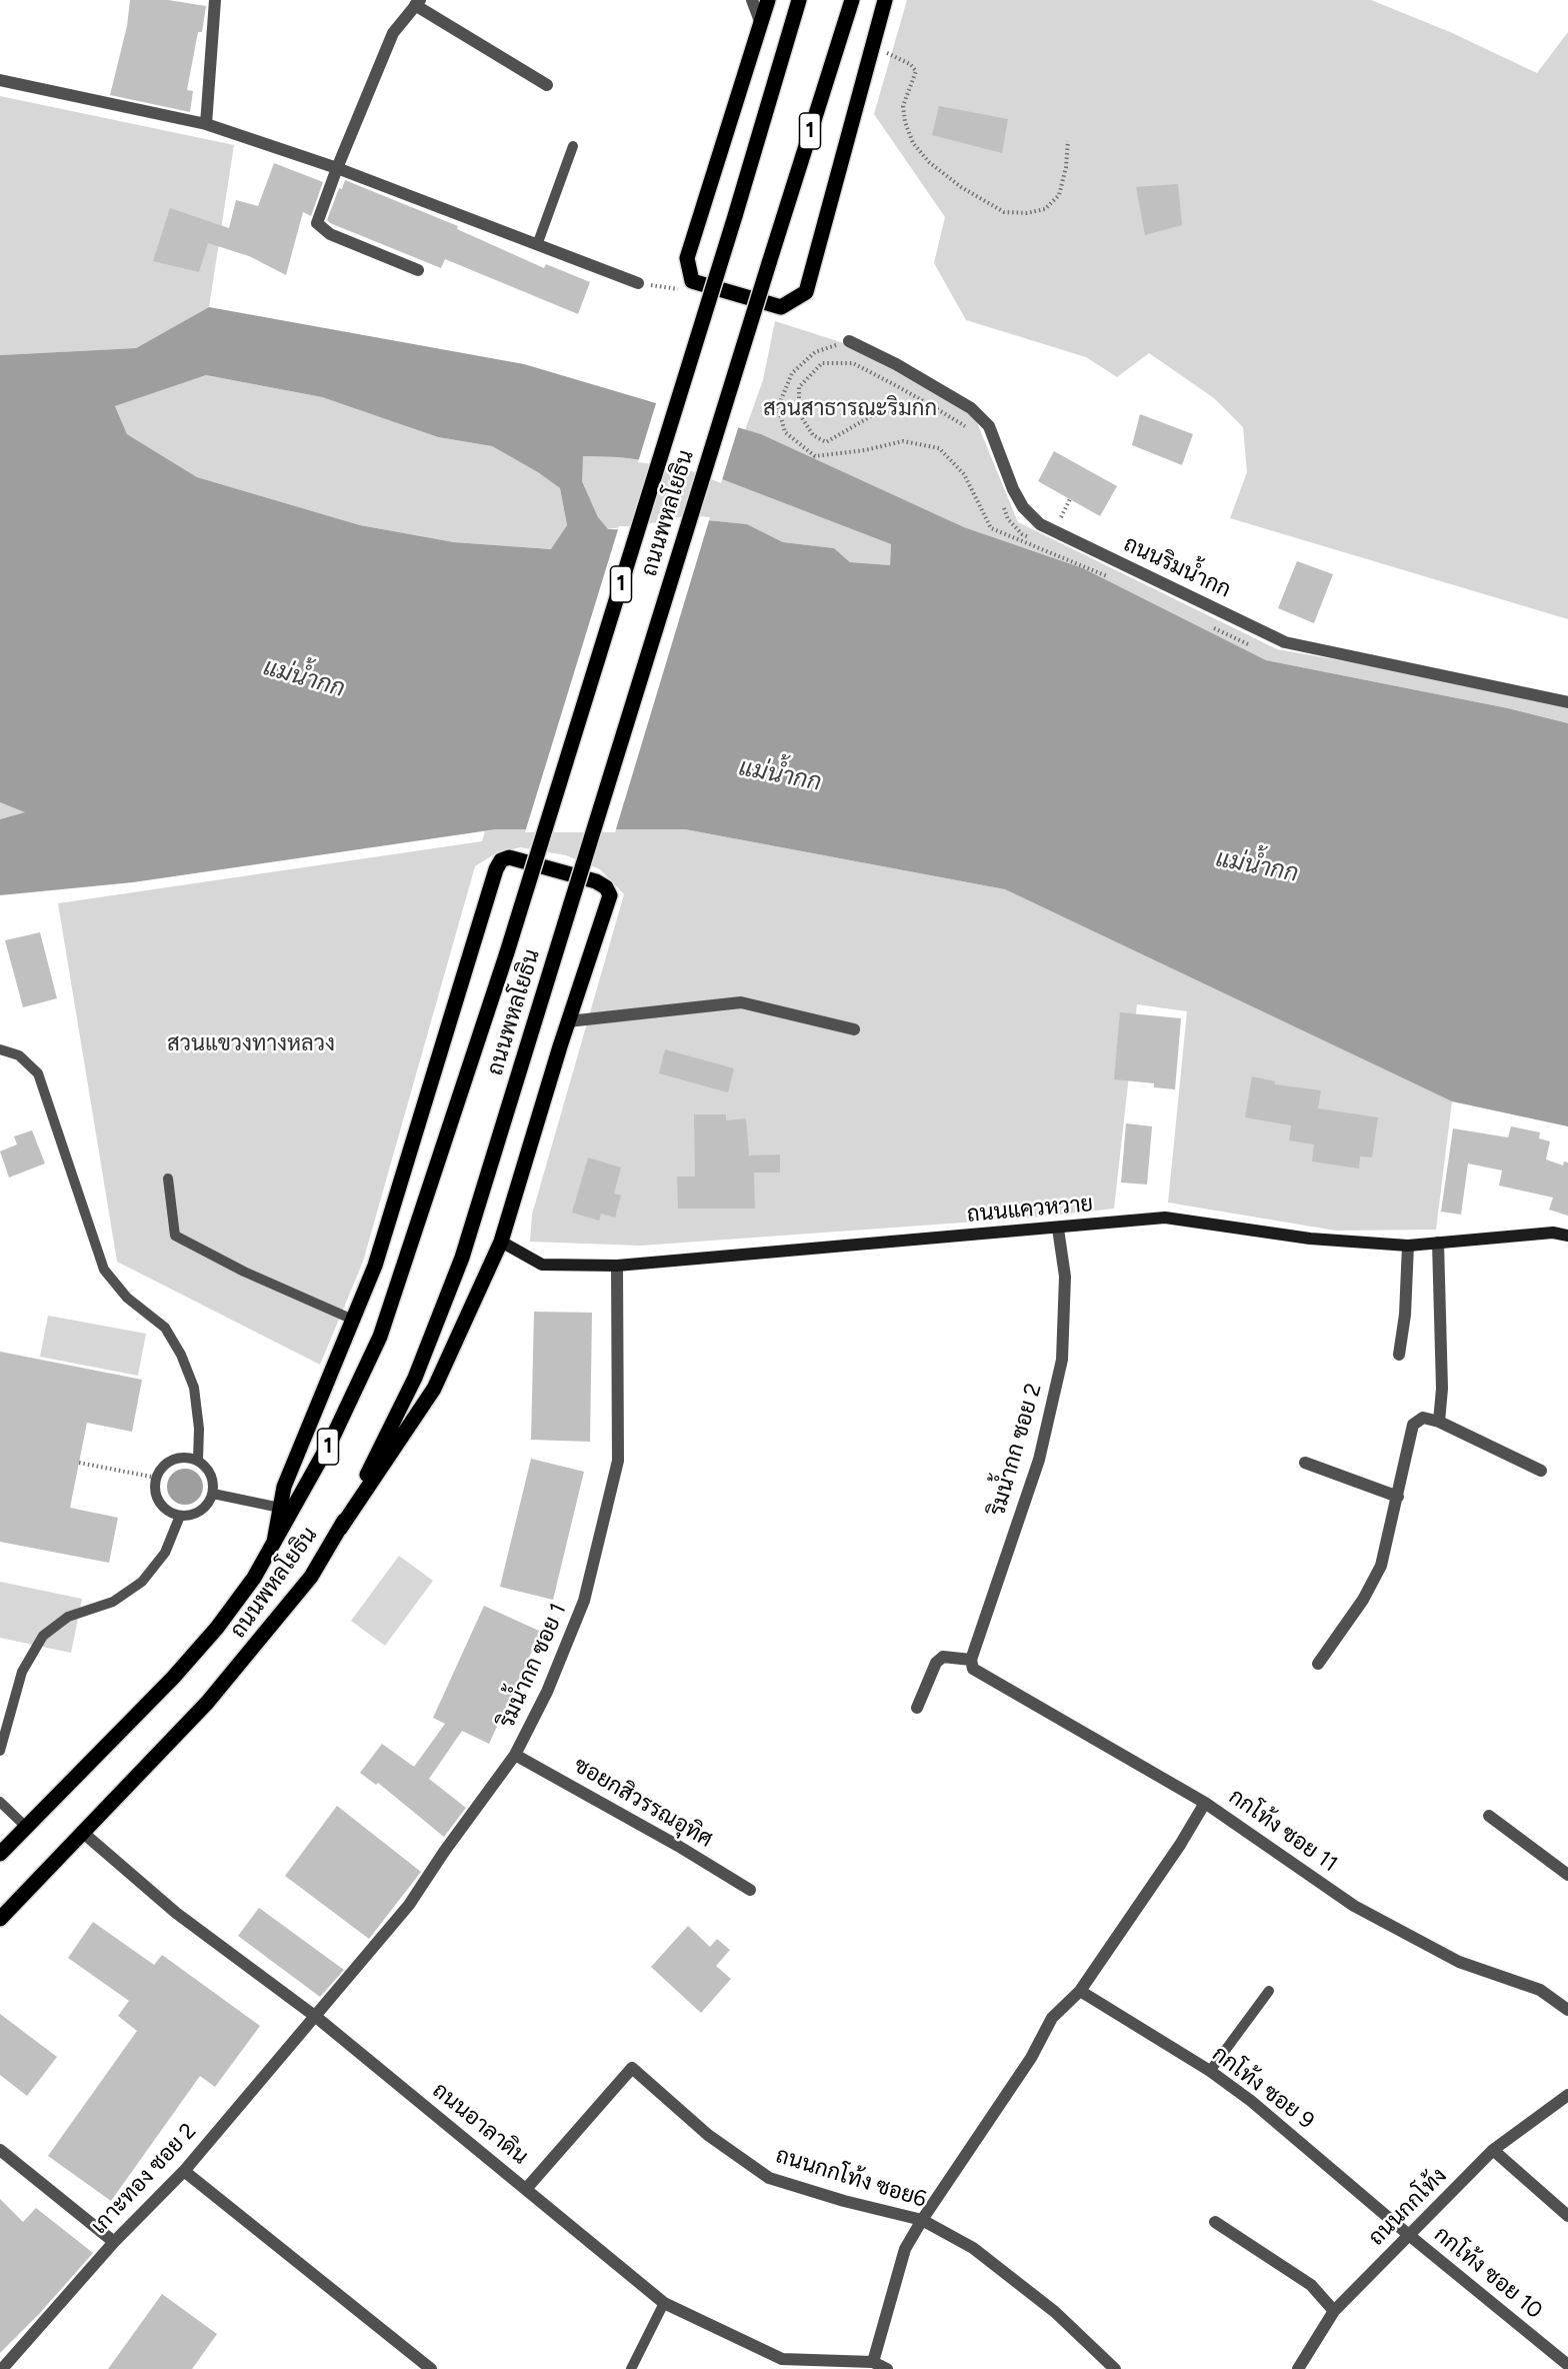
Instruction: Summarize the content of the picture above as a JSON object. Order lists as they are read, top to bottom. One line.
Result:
{"streets":{"main road":["1","ถนนพหลโยธิน"],"street":["ถนนริมน้ำกก","ถนนแควหวาย","ริมน้ำกก ซอย 2","ริมน้ำกก ซอย 1","ซอยกสิวรรณอุทิศ","กกโท้ง ซอย 11","กกโท้ง ซอย 9","ถนนอาลาดิน","ถนนกกโท้ง ซอย6","เกาะทอง ซอย 2","ถนนกกโท้ง","กกโท้ง ซอย 10"]},"crossings":[["ถนนพหลโยธิน","ถนนอาลาดิน"],["ถนนแควหวาย","ริมน้ำกก ซอย 2"],["ถนนแควหวาย","ริมน้ำกก ซอย 1"],["ริมน้ำกก ซอย 2","กกโท้ง ซอย 11"],["ริมน้ำกก ซอย 1","ซอยกสิวรรณอุทิศ"],["ริมน้ำกก ซอย 1","ถนนอาลาดิน"],["ริมน้ำกก ซอย 1","เกาะทอง ซอย 2"],["กกโท้ง ซอย 9","ถนนกกโท้ง"],["กกโท้ง ซอย 9","กกโท้ง ซอย 10"],["ถนนอาลาดิน","ถนนกกโท้ง ซอย6"],["ถนนอาลาดิน","เกาะทอง ซอย 2"],["ถนนกกโท้ง","กกโท้ง ซอย 10"]],"water":["แม่น้ำกก"],"parks":["สวนสาธารณะริมกก","สวนแขวงทางหลวง"]}
